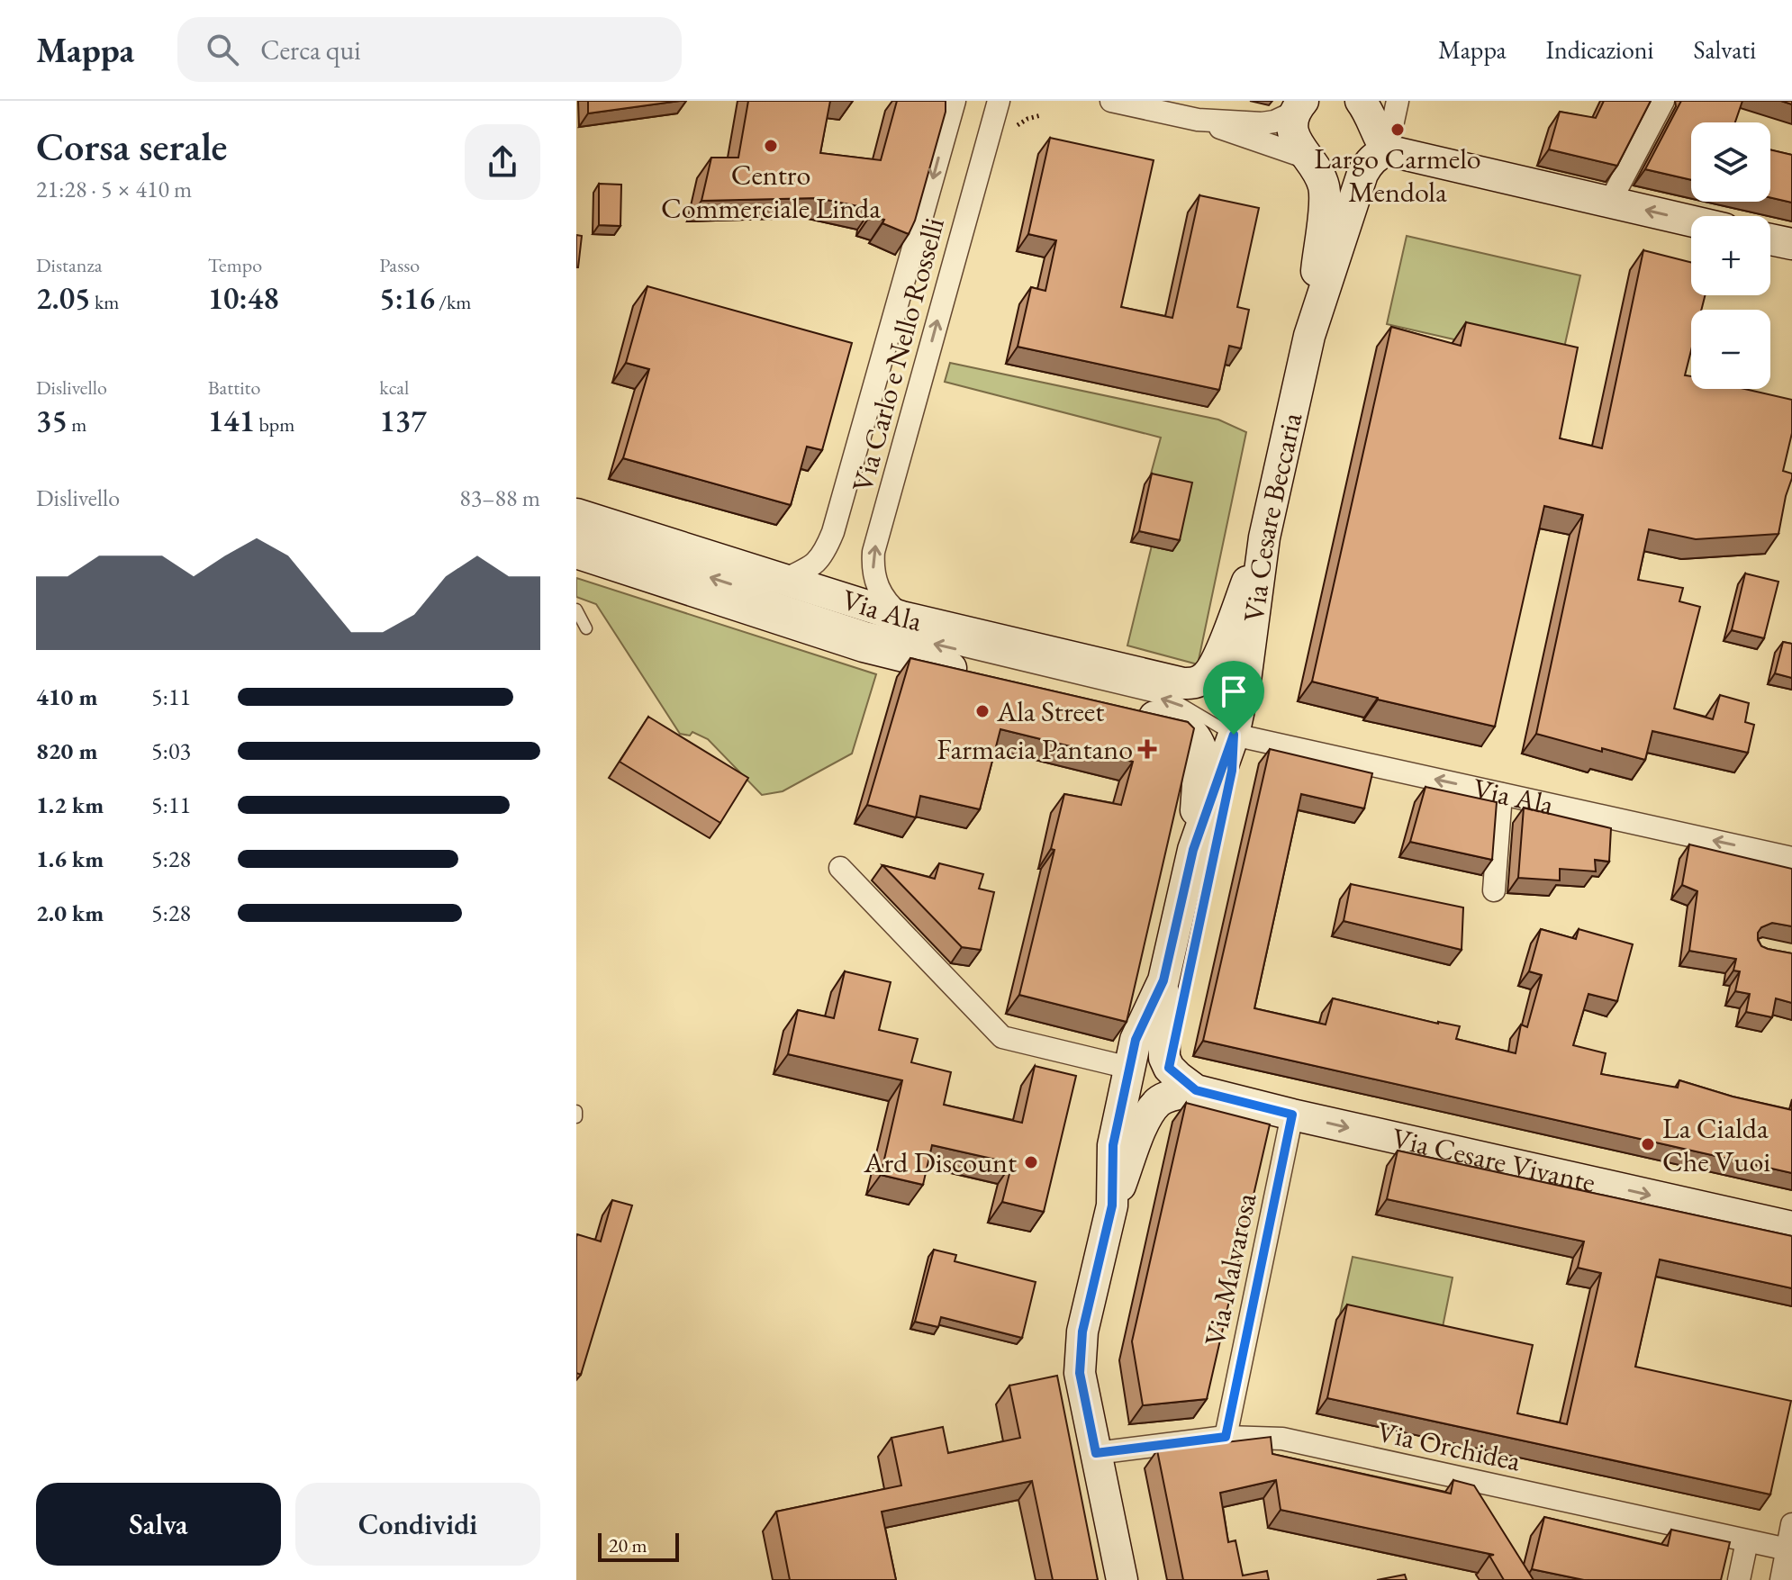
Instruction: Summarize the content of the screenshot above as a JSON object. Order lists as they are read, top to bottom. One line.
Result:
{"streets":{"main road":["Via Cesare Beccaria","Via Ala","Via Cesare Vivante"],"street":["Via Carlo e Nello Rosselli","Via Malvarosa","Via Orchidea"]},"crossings":[["Via Carlo e Nello Rosselli","Via Ala"],["Via Cesare Beccaria","Via Ala"],["Via Cesare Beccaria","Via Orchidea"],["Via Cesare Vivante","Via Malvarosa"],["Via Malvarosa","Via Orchidea"]],"one_way":["Via Cesare Vivante"],"places":{"other":["Largo Carmelo Mendola","Centro Commerciale Linda","Ala Street","La Cialda Che Vuoi","Ard Discount"],"health":["Farmacia Pantano"]},"scale_bar":"20 m","page":{"header":"Mappa","search":"Cerca qui","nav":["Mappa","Indicazioni","Salvati"],"heading":["Corsa serale","21:28 · 5 × 410 m"],"map_buttons":["+","−"],"stats":[["Distanza","2.05 km"],["Tempo","10:48"],["Passo","5:16 /km"],["Dislivello","35 m"],["Battito","141 bpm"],["kcal","137"]],"chart":["Dislivello","83–88 m"],"list":[{"name":"410 m","note":"5:11"},{"name":"820 m","note":"5:03"},{"name":"1.2 km","note":"5:11"},{"name":"1.6 km","note":"5:28"},{"name":"2.0 km","note":"5:28"}],"buttons":["Salva","Condividi"],"scale":"20 m"}}
